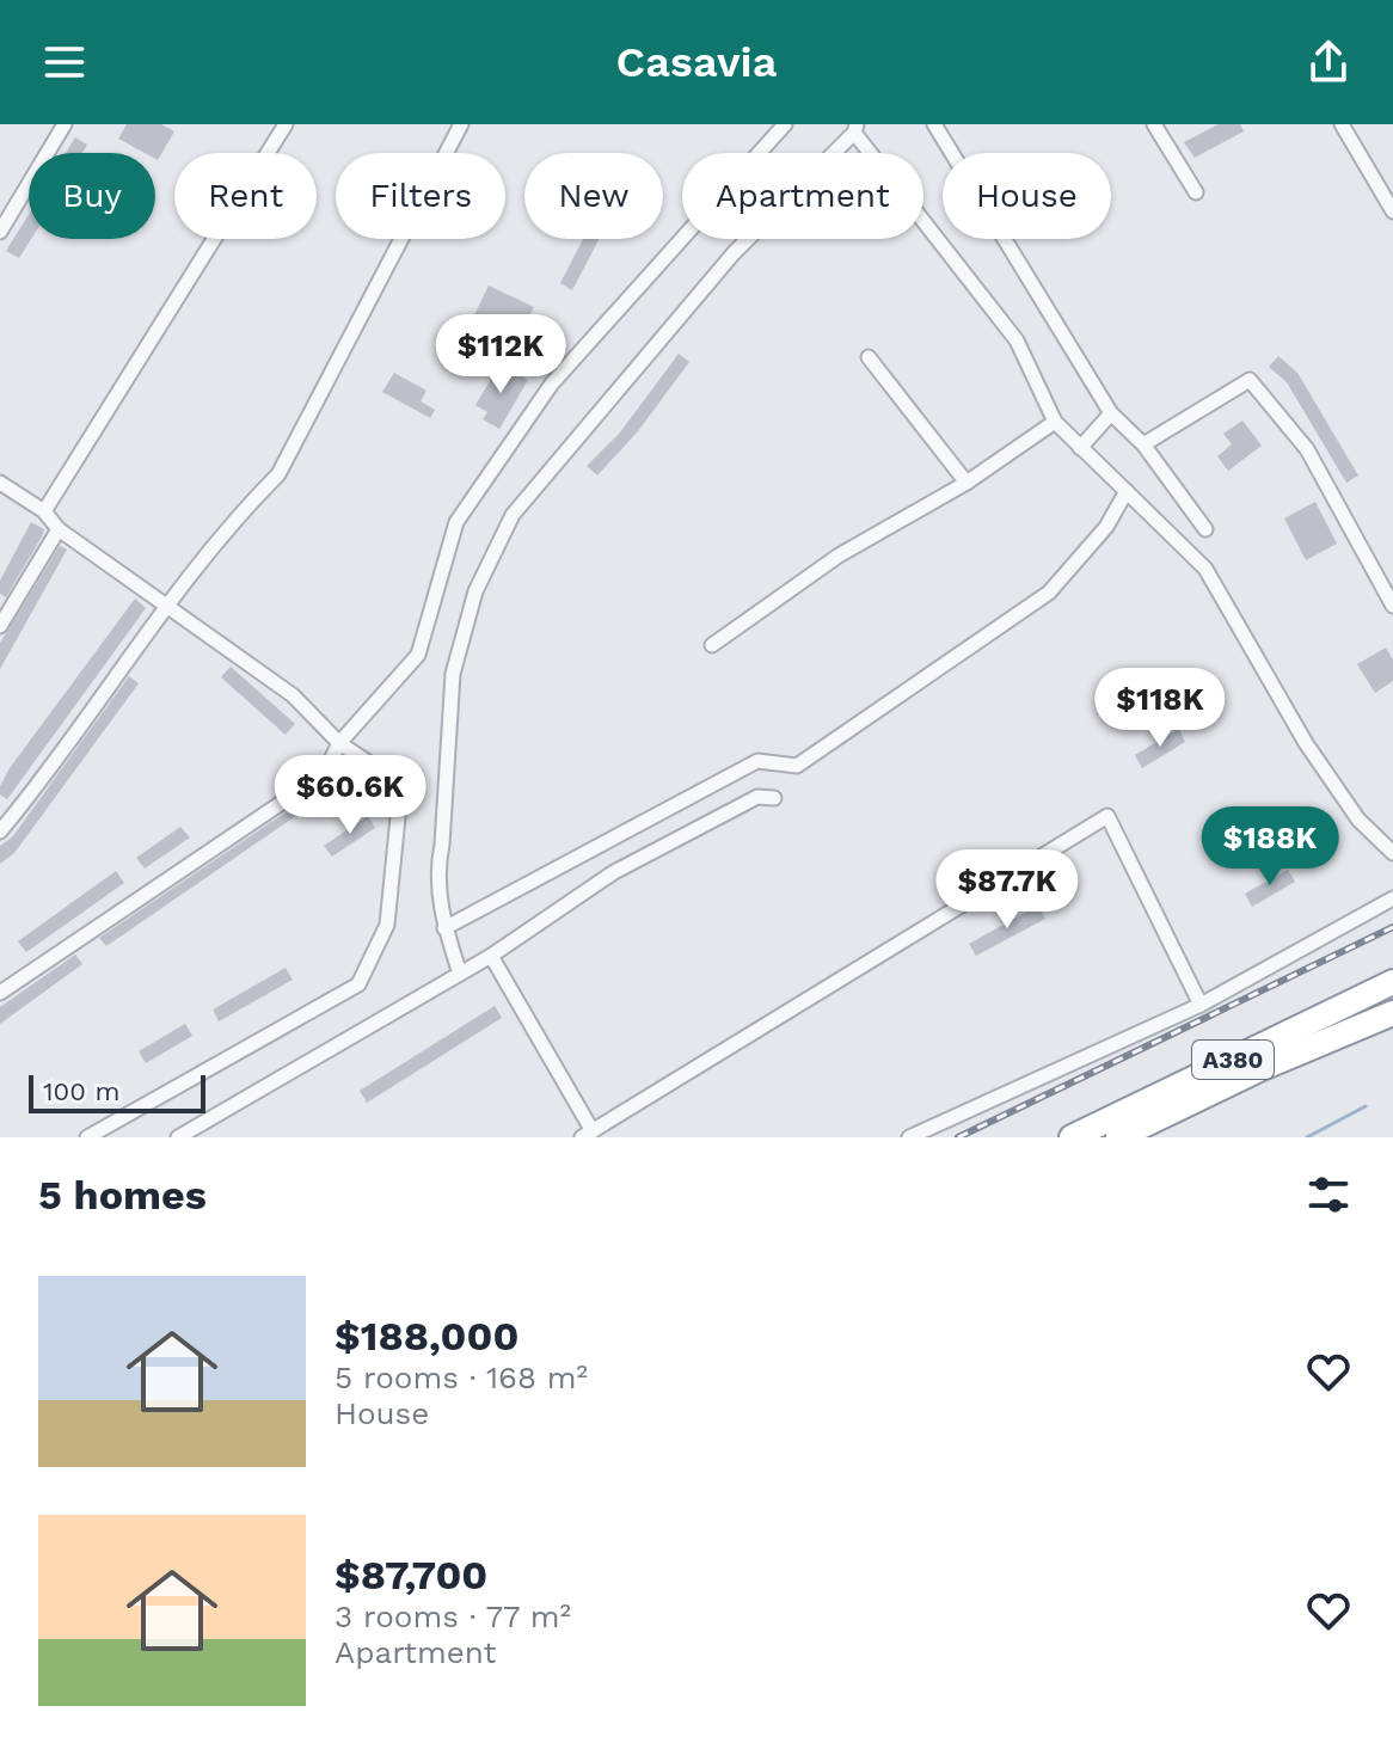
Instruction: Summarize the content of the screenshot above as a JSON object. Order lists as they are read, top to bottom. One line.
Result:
{"streets":{"highway":["A380"]},"scale_bar":"100 m","page":{"header":"Casavia","chip":["Buy","Rent","Filters","New","Apartment","House"],"price":["$112K","$118K","$60.6K","$188K","$87.7K"],"scale":"100 m","heading":"5 homes","list":[{"name":"$188,000","note":"5 rooms · 168 m² · House"},{"name":"$87,700","note":"3 rooms · 77 m² · Apartment"}]}}
